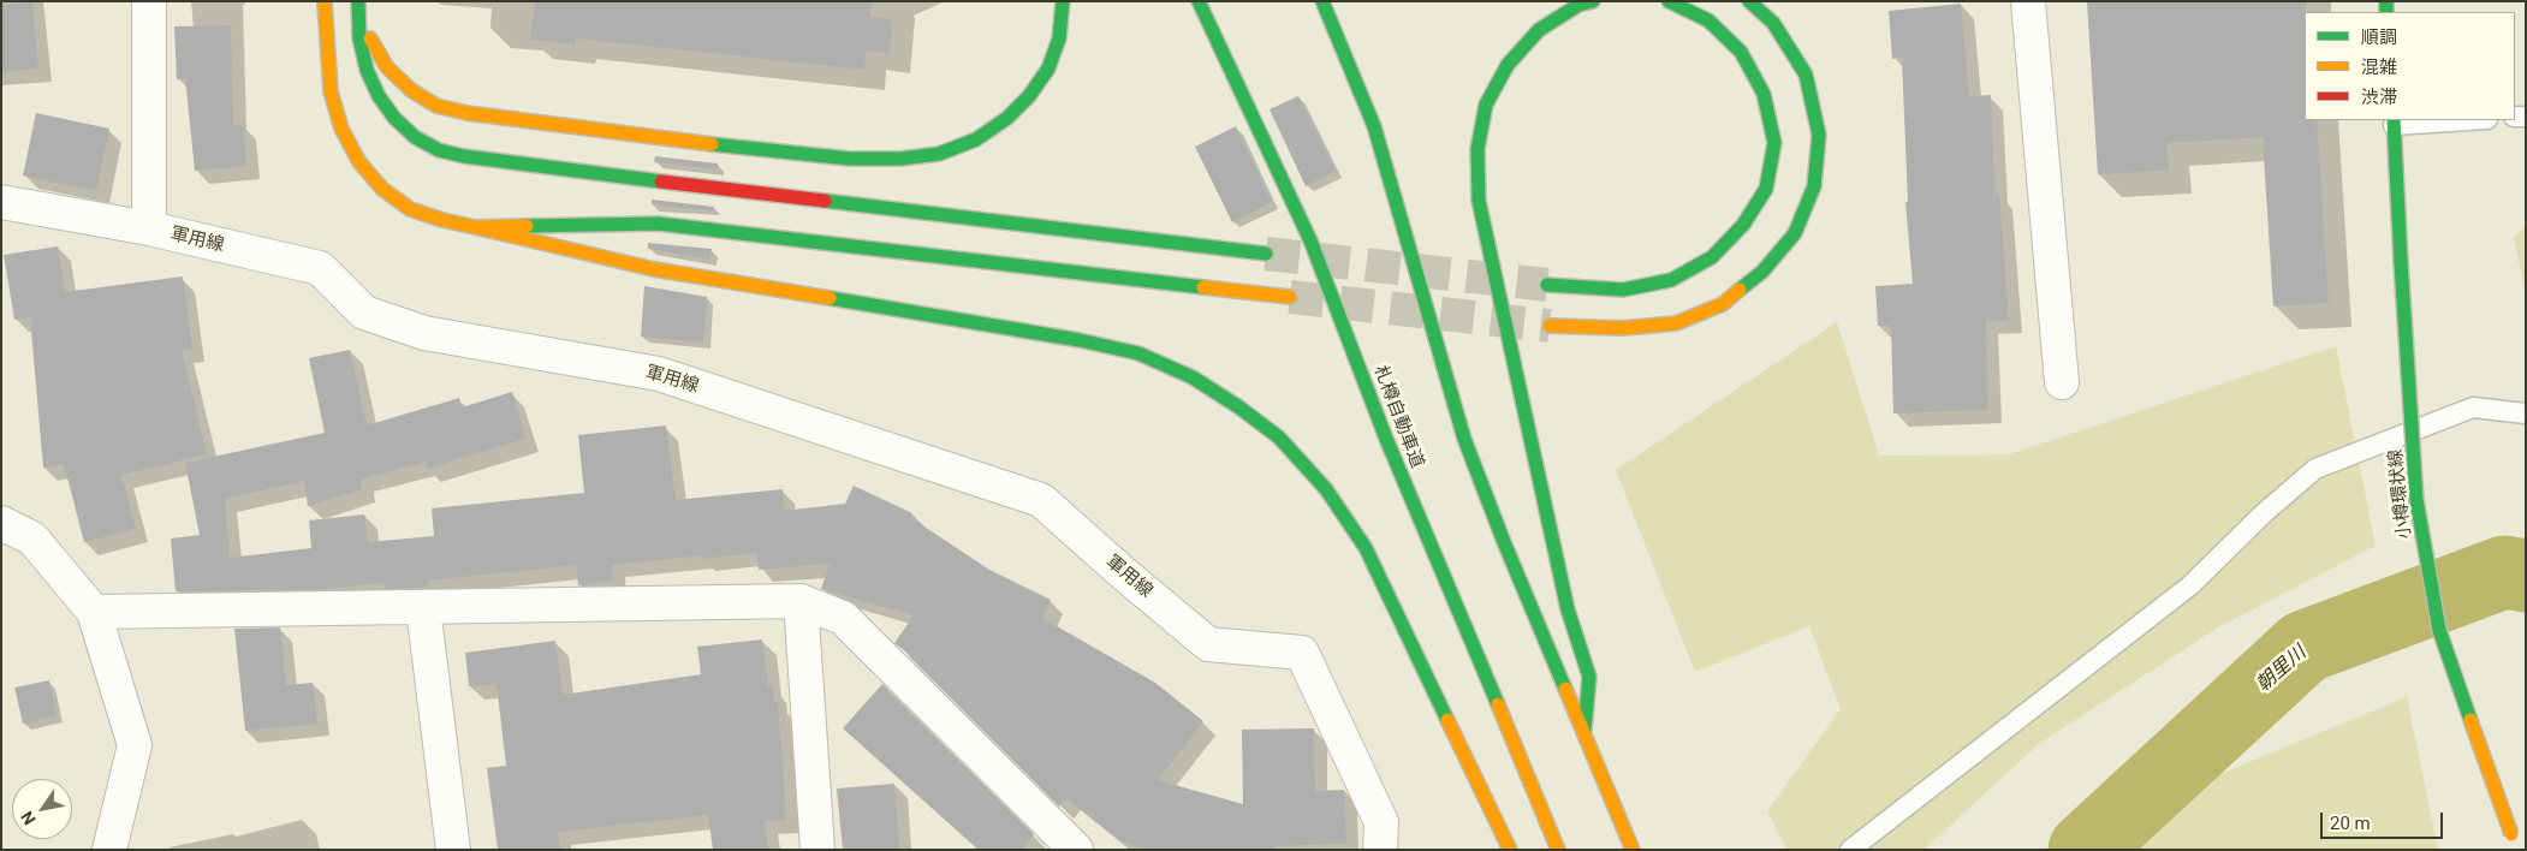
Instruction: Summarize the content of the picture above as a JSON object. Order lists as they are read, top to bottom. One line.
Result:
{"streets":{"main road":["札樽自動車道","小樽環状線"],"street":["軍用線"]},"water":["朝里川"],"legend":["順調","混雑","渋滞"],"scale_bar":"20 m","north":"bottom left"}
